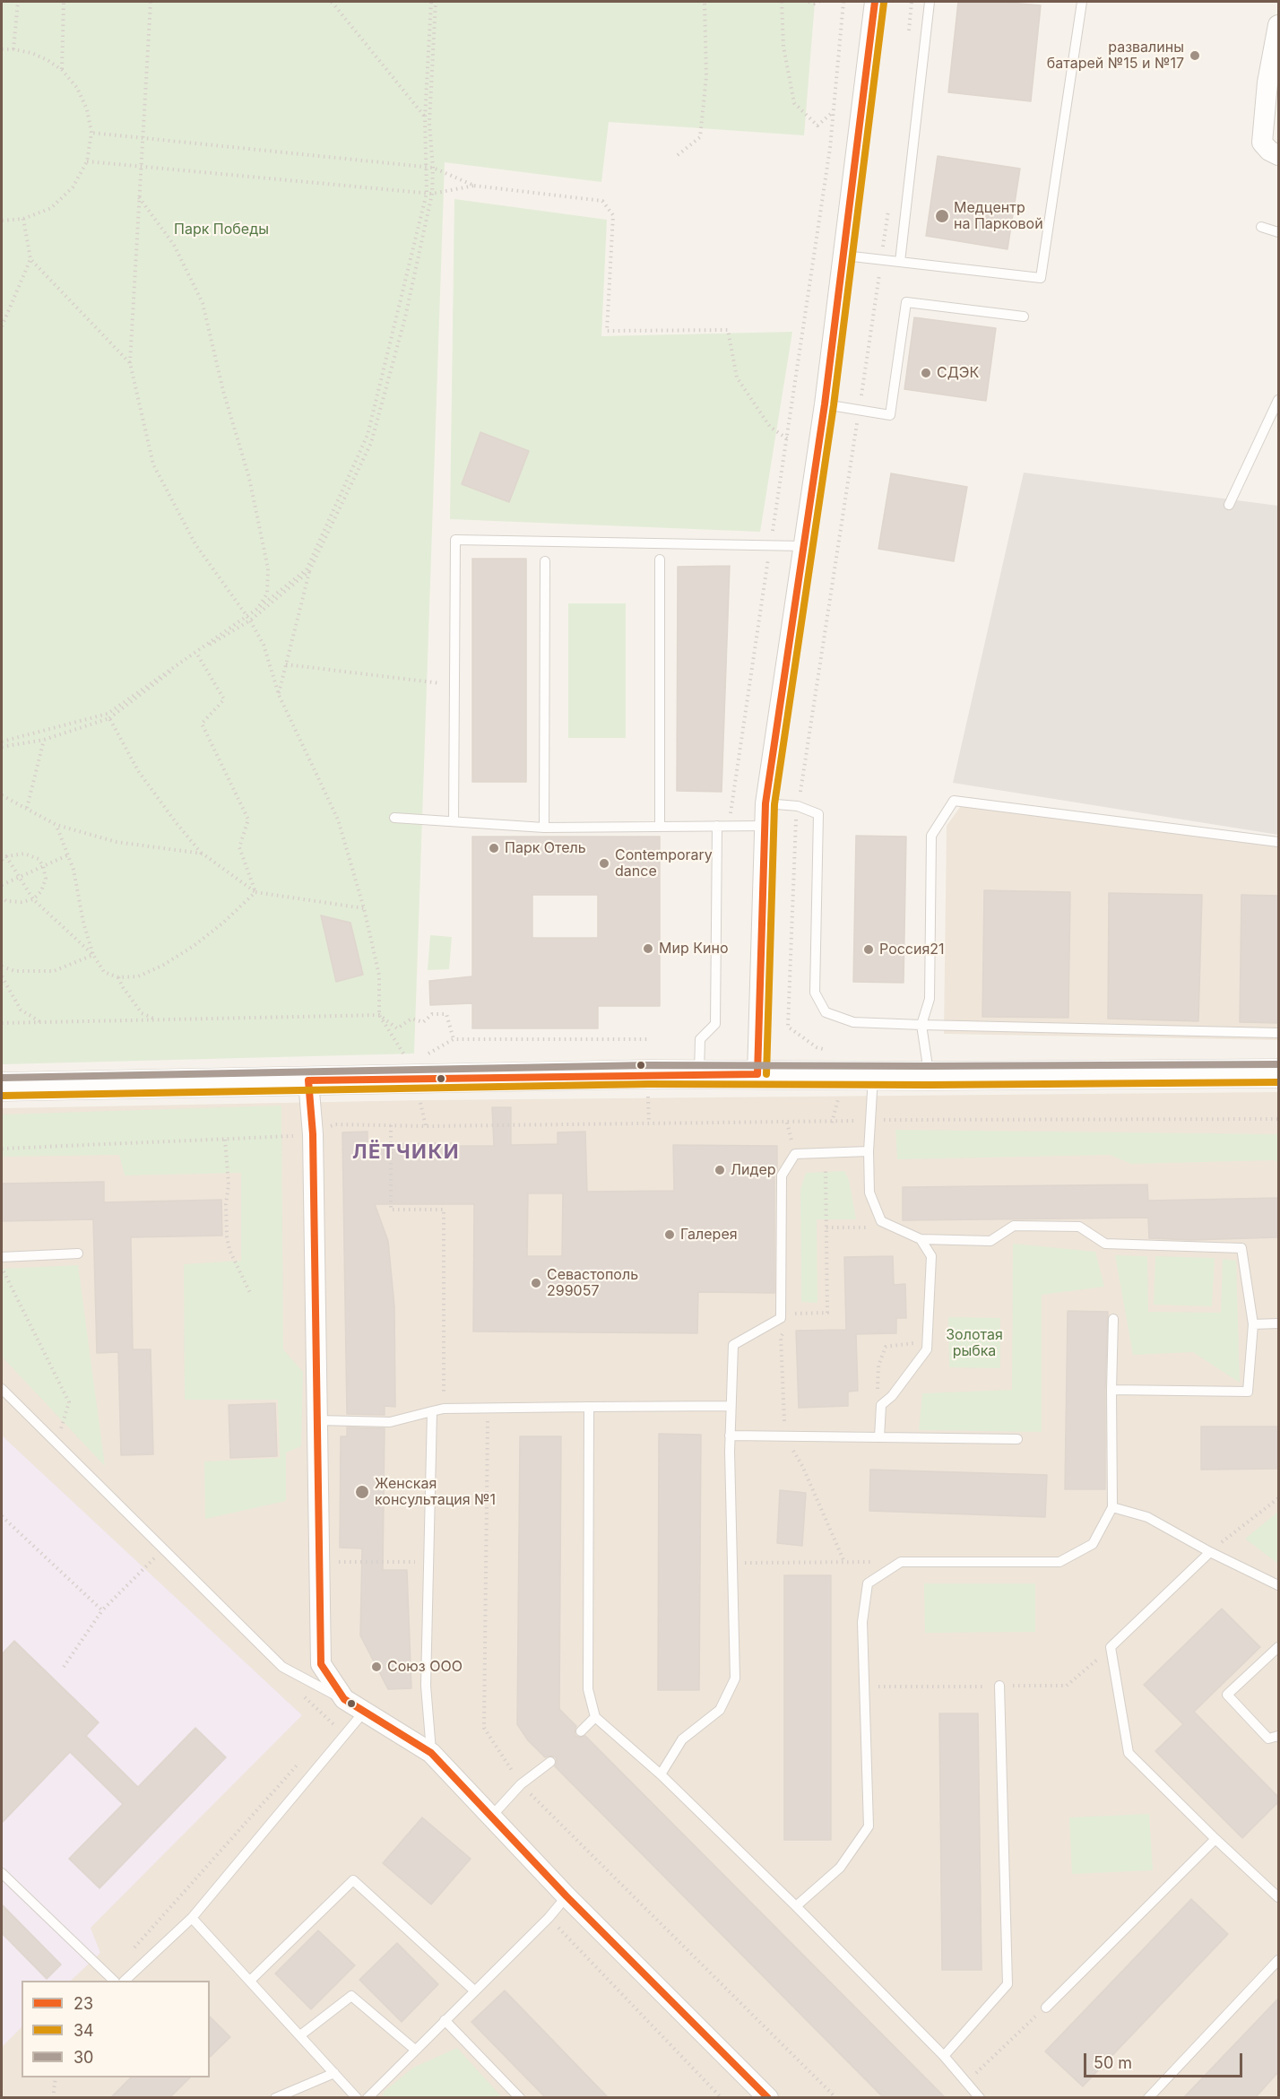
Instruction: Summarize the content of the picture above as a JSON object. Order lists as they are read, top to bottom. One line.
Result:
{"districts":["ЛЁТЧИКИ"],"parks":["Парк Победы","Золотая рыбка"],"places":["развалины батарей №15 и №17","Медцентр на Парковой","СДЭК","Парк Отель","Contemporary dance","Мир Кино","Россия21","Лидер","Галерея","Севастополь 299057","Женская консультация №1","Союз ООО"],"lines":["transit line 23","transit line 34","transit line 30"],"legend":["23","34","30"],"scale_bar":"50 m"}
